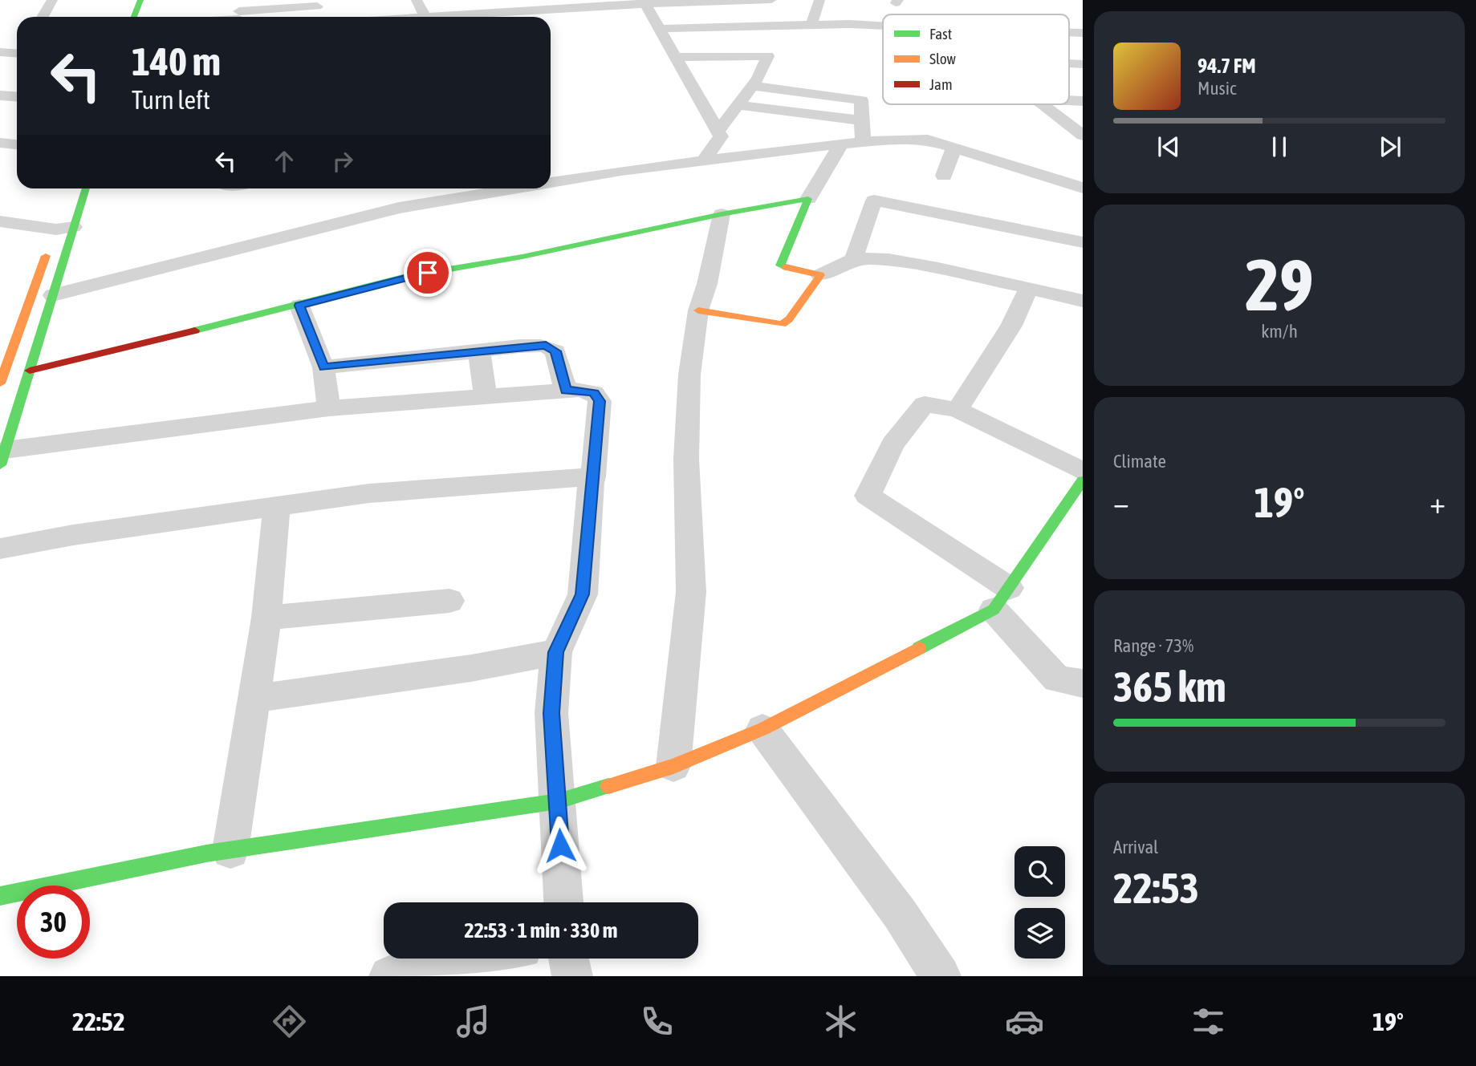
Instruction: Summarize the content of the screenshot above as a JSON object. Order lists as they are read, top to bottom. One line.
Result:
{"legend":["Fast","Slow","Jam"],"page":{"turn":["140 m","Turn left"],"song":["94.7 FM","Music"],"tile":[["29","km/h"],"Climate",["Range · 73%","365 km"],["Arrival","22:53"]],"heat":["−","19°","+"],"limit":"30","trip":"22:53 · 1 min · 330 m","tabs":["22:52","19°"]}}
